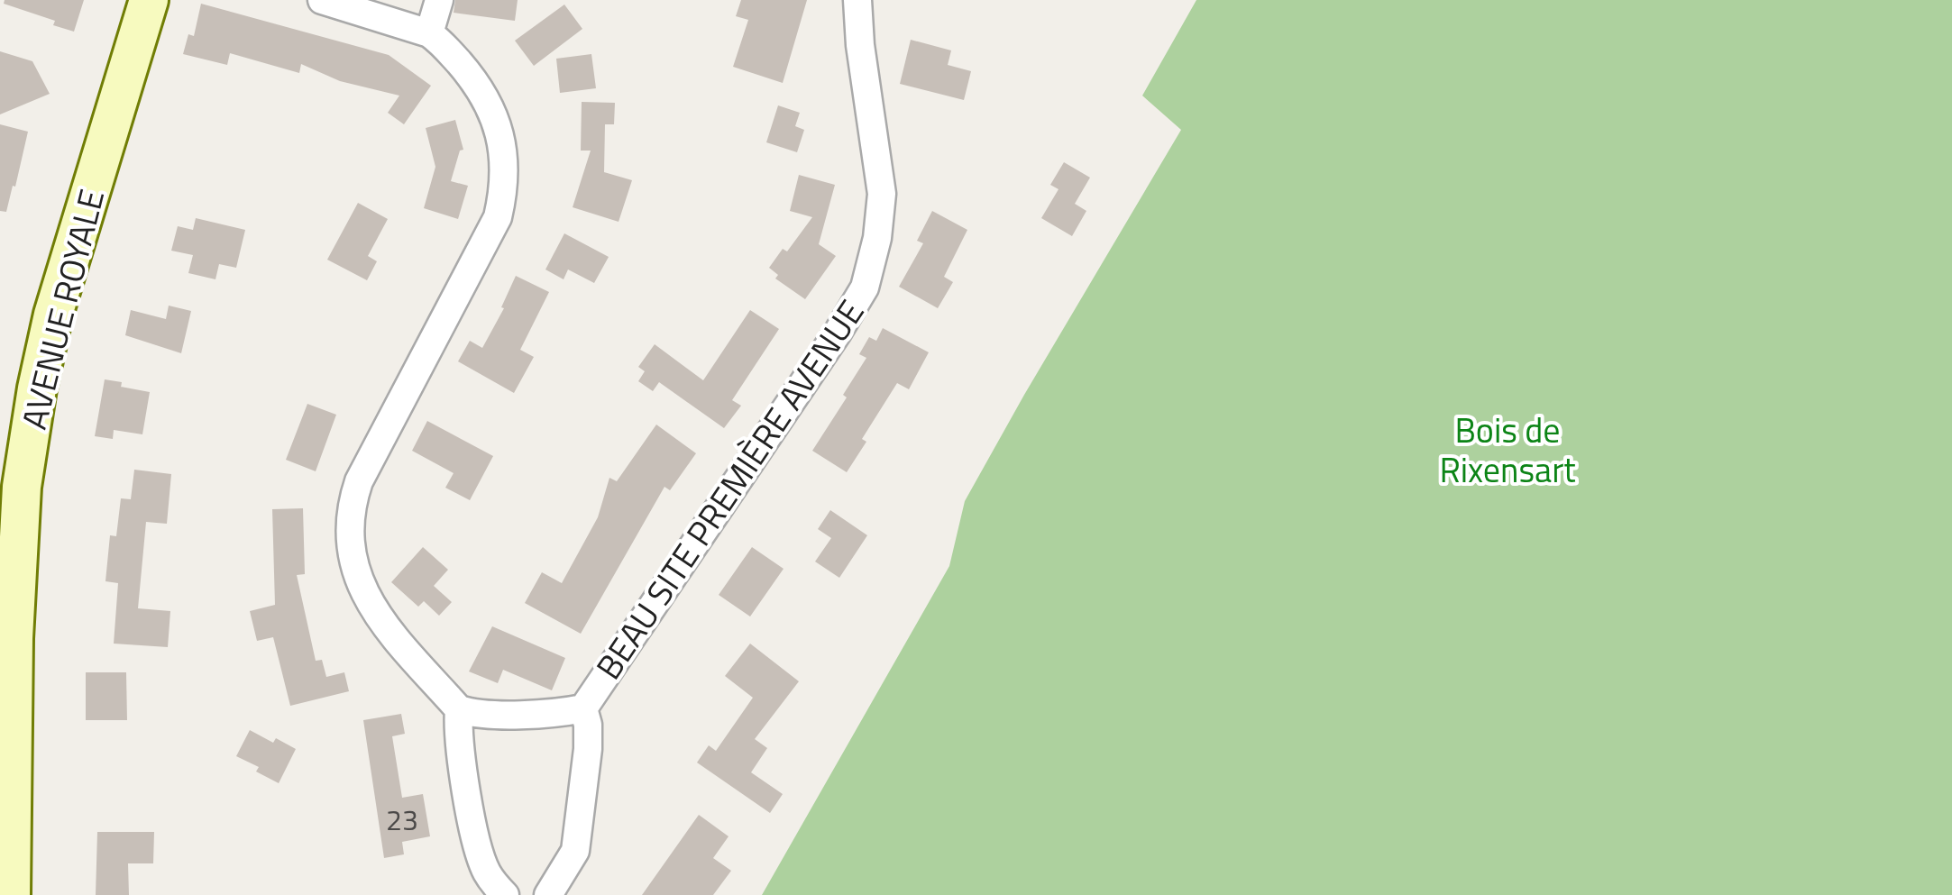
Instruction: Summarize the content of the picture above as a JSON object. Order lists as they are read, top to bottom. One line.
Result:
{"streets":{"street":["AVENUE ROYALE","BEAU SITE PREMIÈRE AVENUE"]},"parks":["Bois de Rixensart"],"house_numbers":["23"]}
